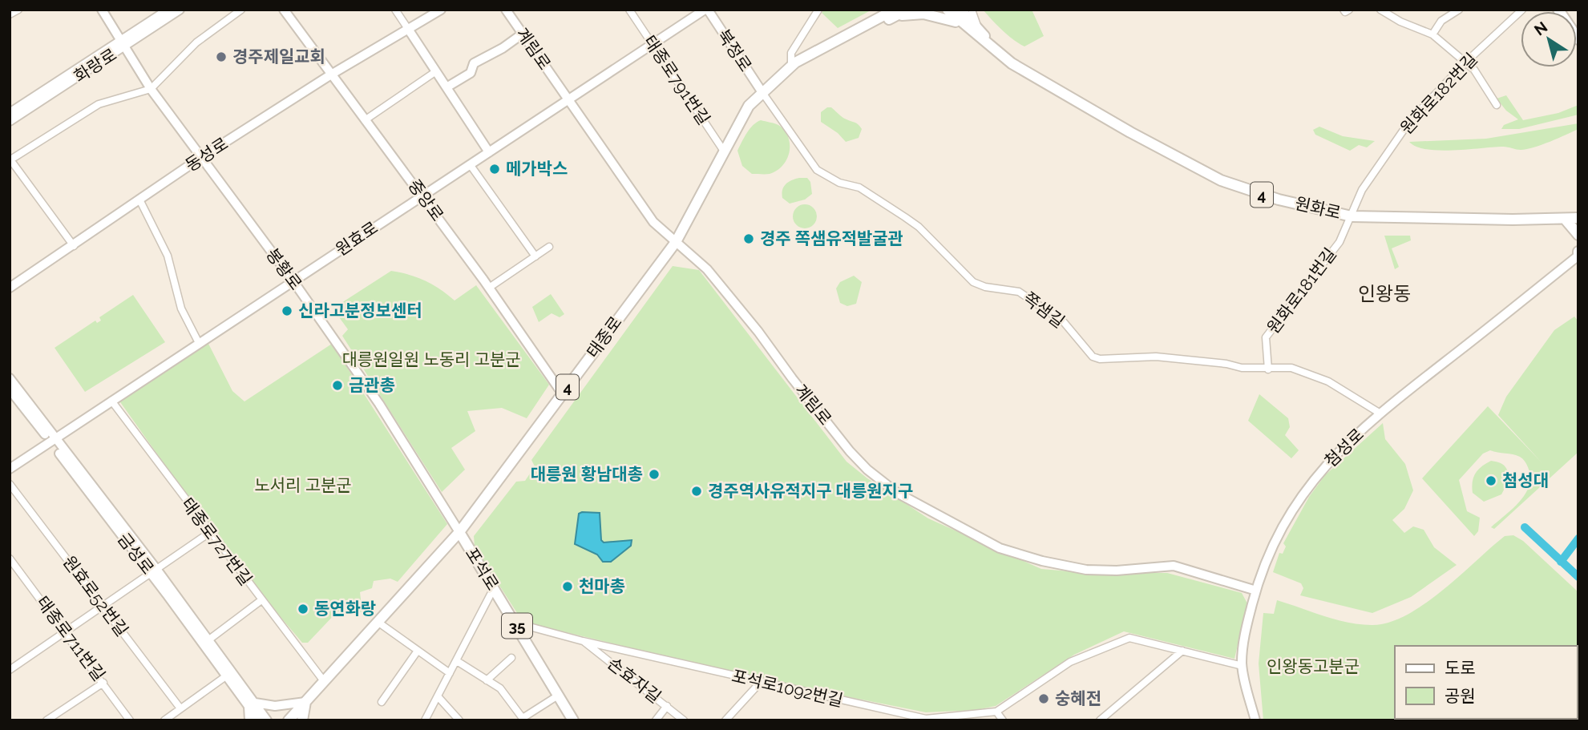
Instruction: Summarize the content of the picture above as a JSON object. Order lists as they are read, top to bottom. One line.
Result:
{"streets":{"main road":["4","원화로","태종로","포석로","35"],"street":["계림로","북정로","화랑로","태종로791번길","원화로182번길","동성로","중앙로","원효로","봉황로","원화로181번길","쪽샘길","첨성로","태종로727번길","금성로","원효로52번길","태종로711번길","손효자길","포석로1092번길"]},"crossings":[["계림로","원효로"],["계림로","태종로"],["계림로","첨성로"],["북정로","원효로"],["북정로","쪽샘길"],["북정로","태종로"],["화랑로","봉황로"],["태종로791번길","원효로"],["태종로791번길","태종로"],["원화로182번길","원화로"],["원화로182번길","원화로181번길"],["동성로","중앙로"],["동성로","봉황로"],["중앙로","원효로"],["중앙로","태종로"],["원화로","원화로181번길"],["원효로","봉황로"],["원효로","태종로727번길"],["원효로","금성로"],["봉황로","태종로"],["봉황로","포석로"],["원화로181번길","쪽샘길"],["쪽샘길","태종로"],["쪽샘길","첨성로"],["태종로","태종로727번길"],["태종로","포석로"],["첨성로","포석로1092번길"],["태종로727번길","금성로"],["포석로","포석로1092번길"],["손효자길","포석로1092번길"]],"districts":["인왕동"],"parks":["대릉원일원 노동리 고분군","노서리 고분군","인왕동고분군"],"places":["경주제일교회","메가박스","경주 쪽샘유적발굴관","신라고분정보센터","금관총","대릉원 황남대총","첨성대","경주역사유적지구 대릉원지구","천마총","동연화랑","숭혜전"],"legend":["도로","공원"],"north":"top left"}
